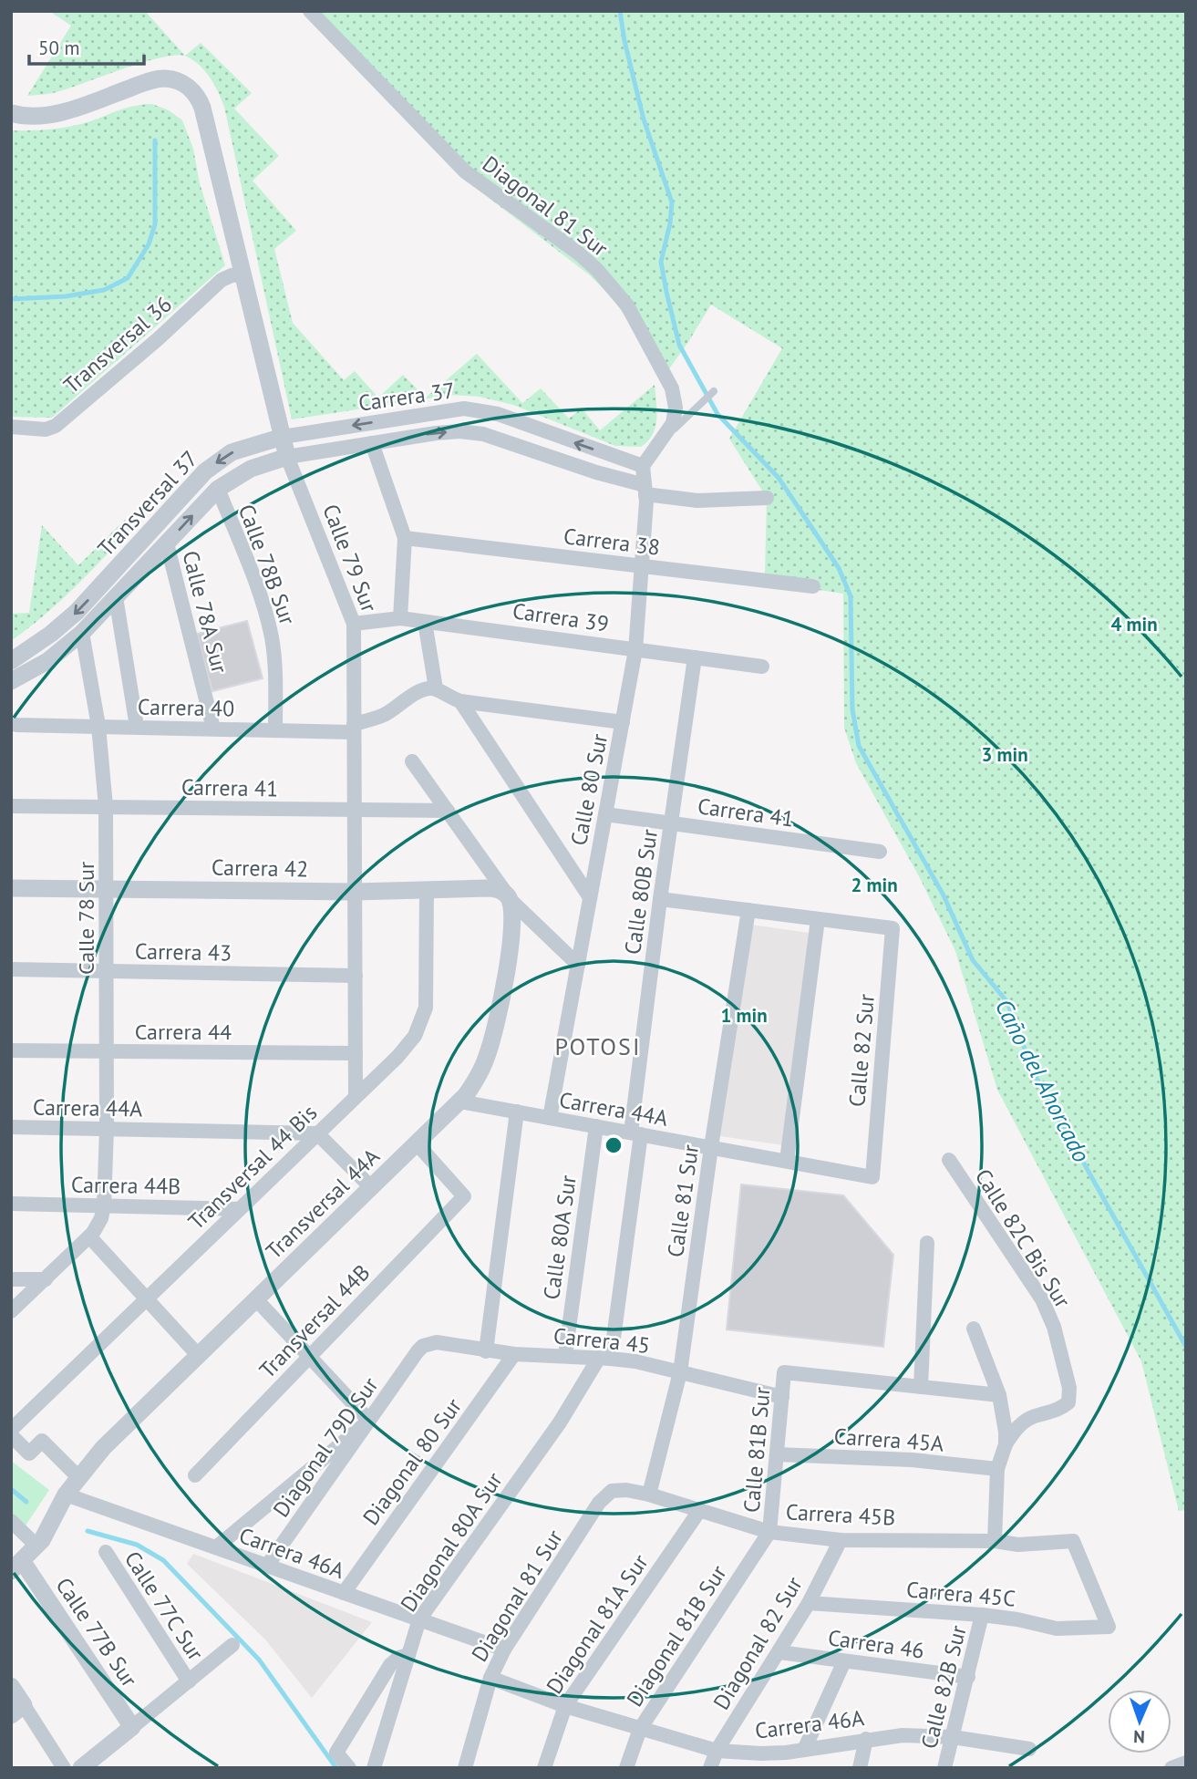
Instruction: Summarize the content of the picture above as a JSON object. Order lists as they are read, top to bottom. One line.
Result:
{"streets":{"street":["Diagonal 81 Sur","Transversal 36","Carrera 37","Transversal 37","Carrera 38","Calle 79 Sur","Calle 78B Sur","Calle 78A Sur","Carrera 39","Carrera 40","Carrera 41","Calle 80 Sur","Carrera 42","Calle 80B Sur","Calle 78 Sur","Carrera 43","Carrera 44","Calle 82 Sur","Carrera 44A","Transversal 44 Bis","Carrera 44B","Calle 81 Sur","Transversal 44A","Calle 80A Sur","Calle 82C Bis Sur","Transversal 44B","Carrera 45","Carrera 45A","Diagonal 79D Sur","Calle 81B Sur","Diagonal 80 Sur","Carrera 45B","Diagonal 80A Sur","Carrera 46A","Carrera 45C","Calle 77C Sur","Diagonal 81A Sur","Calle 77B Sur","Diagonal 81B Sur","Diagonal 82 Sur","Carrera 46","Calle 82B Sur"]},"crossings":[["Diagonal 81 Sur","Carrera 37"],["Diagonal 81 Sur","Calle 80 Sur"],["Diagonal 81 Sur","Carrera 45B"],["Diagonal 81 Sur","Carrera 46A"],["Transversal 36","Calle 79 Sur"],["Carrera 37","Transversal 37"],["Carrera 37","Calle 79 Sur"],["Carrera 37","Calle 80 Sur"],["Transversal 37","Calle 79 Sur"],["Transversal 37","Calle 78B Sur"],["Transversal 37","Calle 78A Sur"],["Transversal 37","Calle 78 Sur"],["Carrera 38","Calle 80 Sur"],["Calle 79 Sur","Carrera 39"],["Calle 79 Sur","Carrera 40"],["Calle 79 Sur","Carrera 41"],["Calle 79 Sur","Carrera 42"],["Calle 79 Sur","Carrera 43"],["Calle 79 Sur","Carrera 44"],["Calle 79 Sur","Transversal 44 Bis"],["Calle 78B Sur","Carrera 40"],["Calle 78A Sur","Carrera 40"],["Carrera 39","Calle 80 Sur"],["Carrera 39","Calle 80B Sur"],["Carrera 40","Calle 78 Sur"],["Carrera 41","Calle 80 Sur"],["Carrera 41","Calle 80B Sur"],["Carrera 41","Calle 78 Sur"],["Calle 80 Sur","Carrera 44A"],["Carrera 42","Calle 78 Sur"],["Carrera 42","Transversal 44 Bis"],["Carrera 42","Transversal 44A"],["Calle 80B Sur","Carrera 44A"],["Calle 80B Sur","Carrera 45"],["Calle 80B Sur","Diagonal 80A Sur"],["Calle 78 Sur","Carrera 43"],["Calle 78 Sur","Carrera 44"],["Calle 78 Sur","Carrera 44A"],["Calle 78 Sur","Carrera 44B"],["Calle 82 Sur","Carrera 44A"],["Carrera 44A","Transversal 44 Bis"],["Carrera 44A","Calle 81 Sur"],["Carrera 44A","Transversal 44A"],["Carrera 44A","Calle 80A Sur"],["Transversal 44 Bis","Carrera 44B"],["Calle 81 Sur","Carrera 45"],["Calle 81 Sur","Carrera 45B"],["Transversal 44A","Transversal 44B"],["Transversal 44A","Carrera 46A"],["Transversal 44A","Calle 77B Sur"],["Calle 80A Sur","Carrera 45"],["Carrera 45","Diagonal 79D Sur"],["Carrera 45","Calle 81B Sur"],["Carrera 45","Diagonal 80 Sur"],["Carrera 45","Diagonal 80A Sur"],["Carrera 45A","Calle 81B Sur"],["Diagonal 79D Sur","Carrera 46A"],["Calle 81B Sur","Carrera 45B"],["Calle 81B Sur","Diagonal 81B Sur"],["Diagonal 80 Sur","Carrera 46A"],["Carrera 45B","Carrera 45C"],["Carrera 45B","Diagonal 81A Sur"],["Carrera 45B","Diagonal 81B Sur"],["Carrera 45B","Diagonal 82 Sur"],["Diagonal 80A Sur","Carrera 46A"],["Carrera 46A","Diagonal 81A Sur"],["Carrera 46A","Diagonal 81B Sur"],["Carrera 46A","Diagonal 82 Sur"],["Carrera 46A","Calle 82B Sur"],["Carrera 45C","Diagonal 82 Sur"],["Carrera 45C","Calle 82B Sur"],["Diagonal 82 Sur","Carrera 46"],["Carrera 46","Calle 82B Sur"]],"districts":["POTOSI"],"water":["Caño del Ahorcado"],"scale_bar":"50 m","north":"bottom","rings":["4 min","3 min","2 min","1 min"]}
